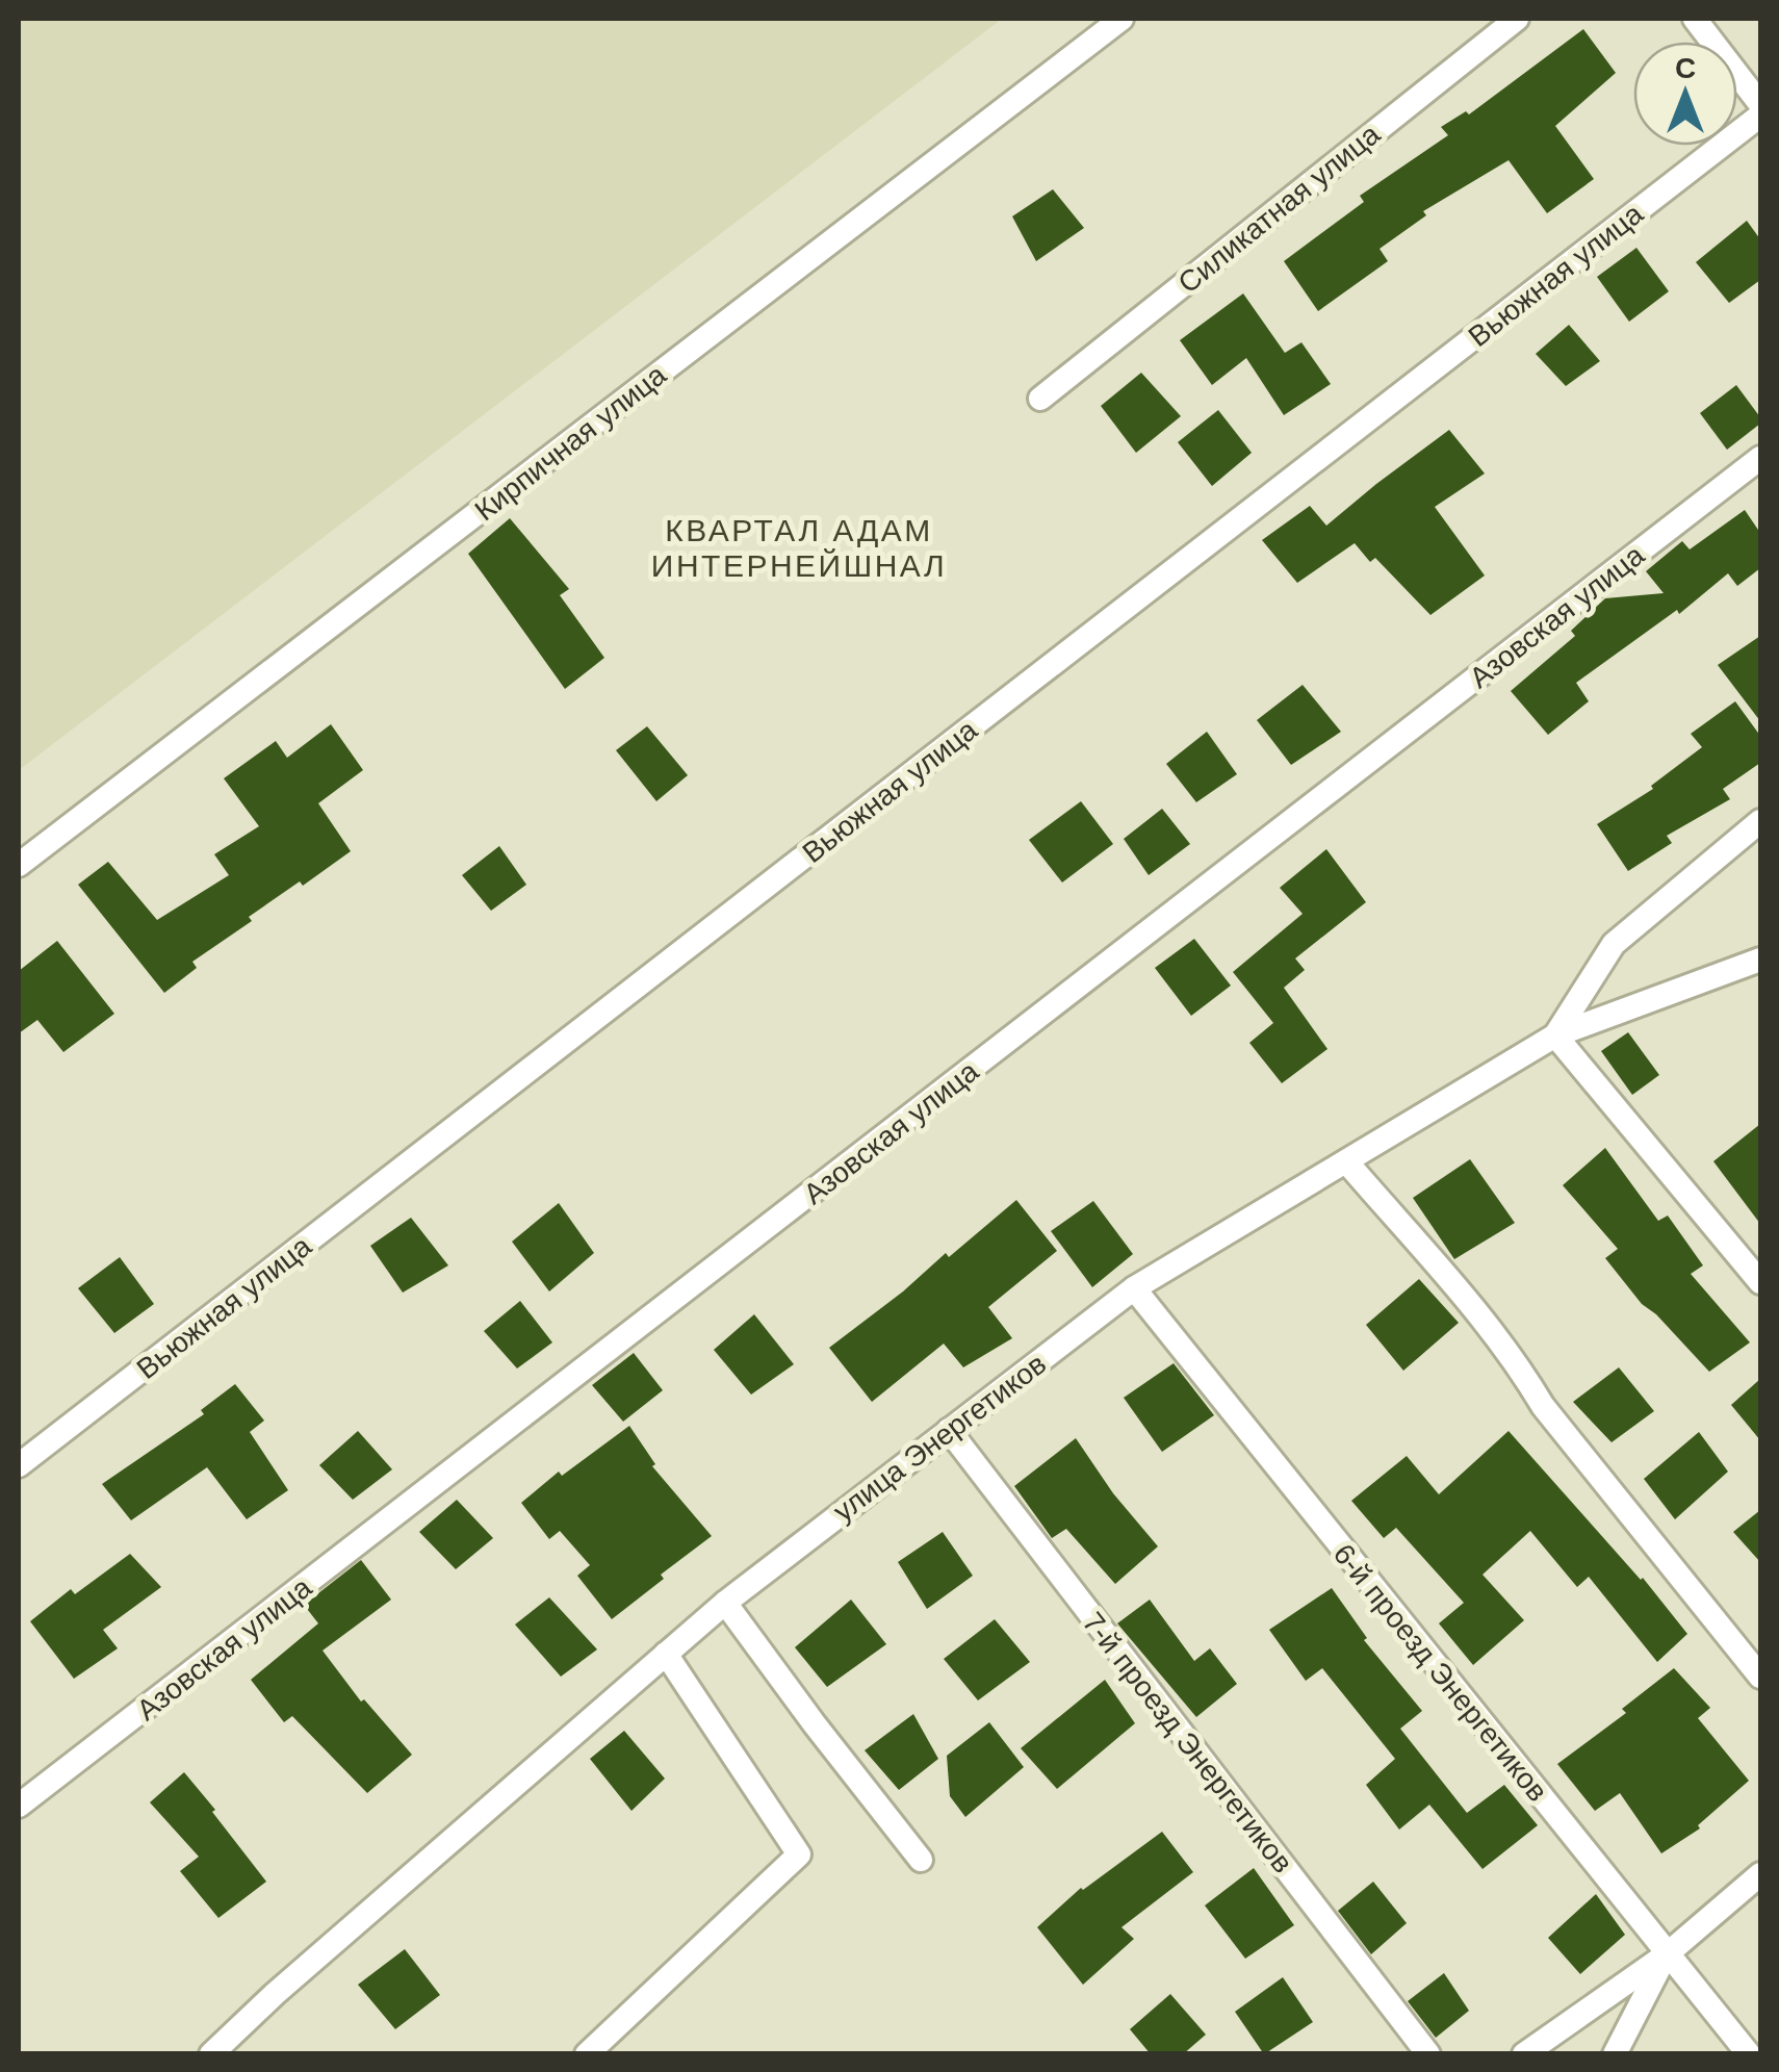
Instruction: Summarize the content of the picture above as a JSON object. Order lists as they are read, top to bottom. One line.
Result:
{"streets":{"street":["Силикатная улица","Вьюжная улица","Кирпичная улица","Азовская улица","улица Энергетиков","6-й проезд Энергетиков","7-й проезд Энергетиков"]},"crossings":[["улица Энергетиков","6-й проезд Энергетиков"],["улица Энергетиков","7-й проезд Энергетиков"]],"districts":["КВАРТАЛ АДАМ ИНТЕРНЕЙШНАЛ"],"north":"top"}
